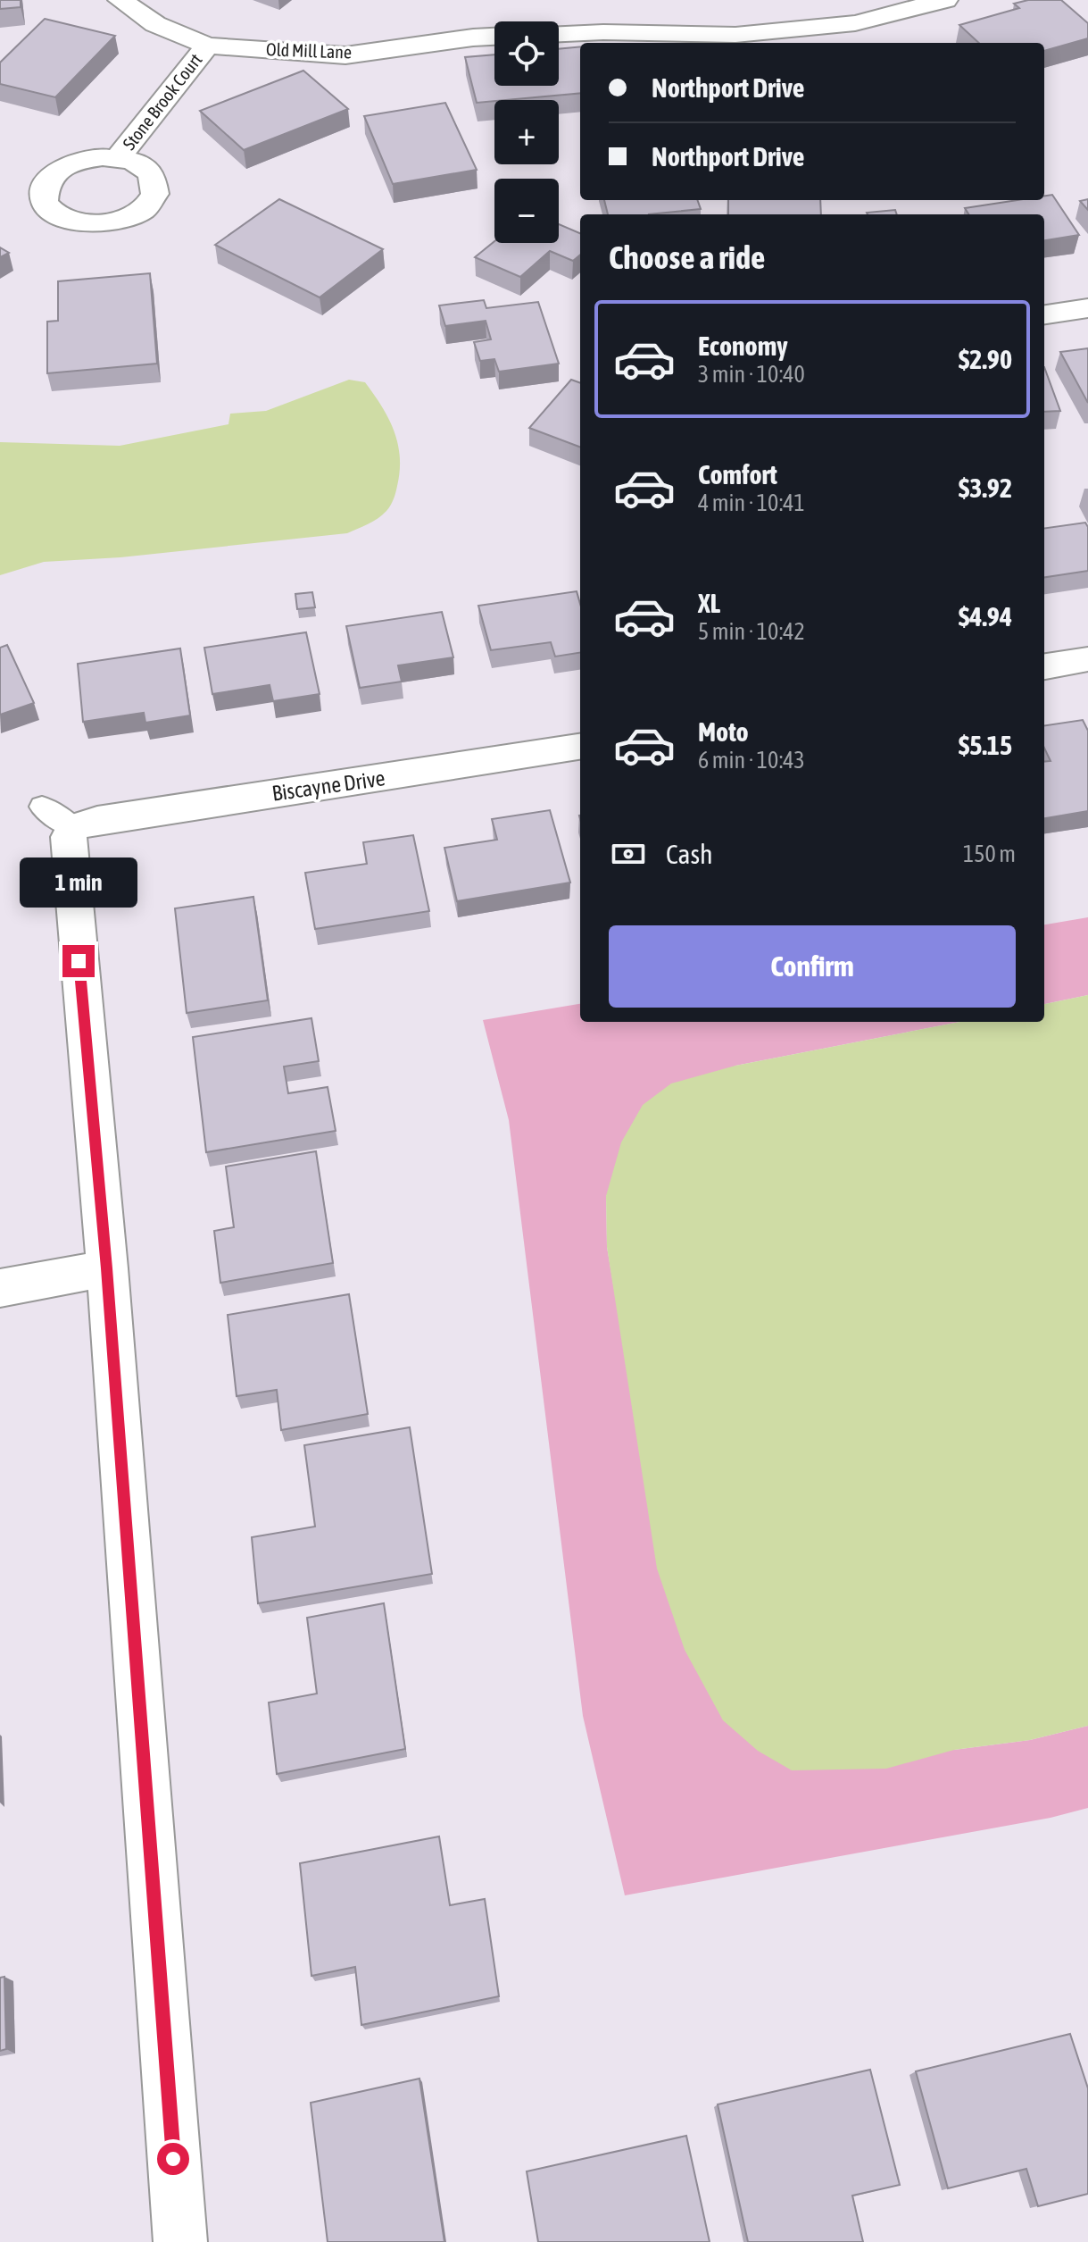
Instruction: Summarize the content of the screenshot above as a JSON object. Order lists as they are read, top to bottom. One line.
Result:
{"streets":{"street":["Old Mill Lane","Stone Brook Court","Biscayne Drive"]},"crossings":[["Old Mill Lane","Stone Brook Court"]],"page":{"map_buttons":["+","−"],"banner":["Northport Drive","Northport Drive"],"heading":"Choose a ride","list":[{"name":"Economy","note":"3 min · 10:40","value":"$2.90"},{"name":"Comfort","note":"4 min · 10:41","value":"$3.92"},{"name":"XL","note":"5 min · 10:42","value":"$4.94"},{"name":"Moto","note":"6 min · 10:43","value":"$5.15"}],"pay":["Cash","150 m"],"bubble":"1 min","buttons":"Confirm"}}
